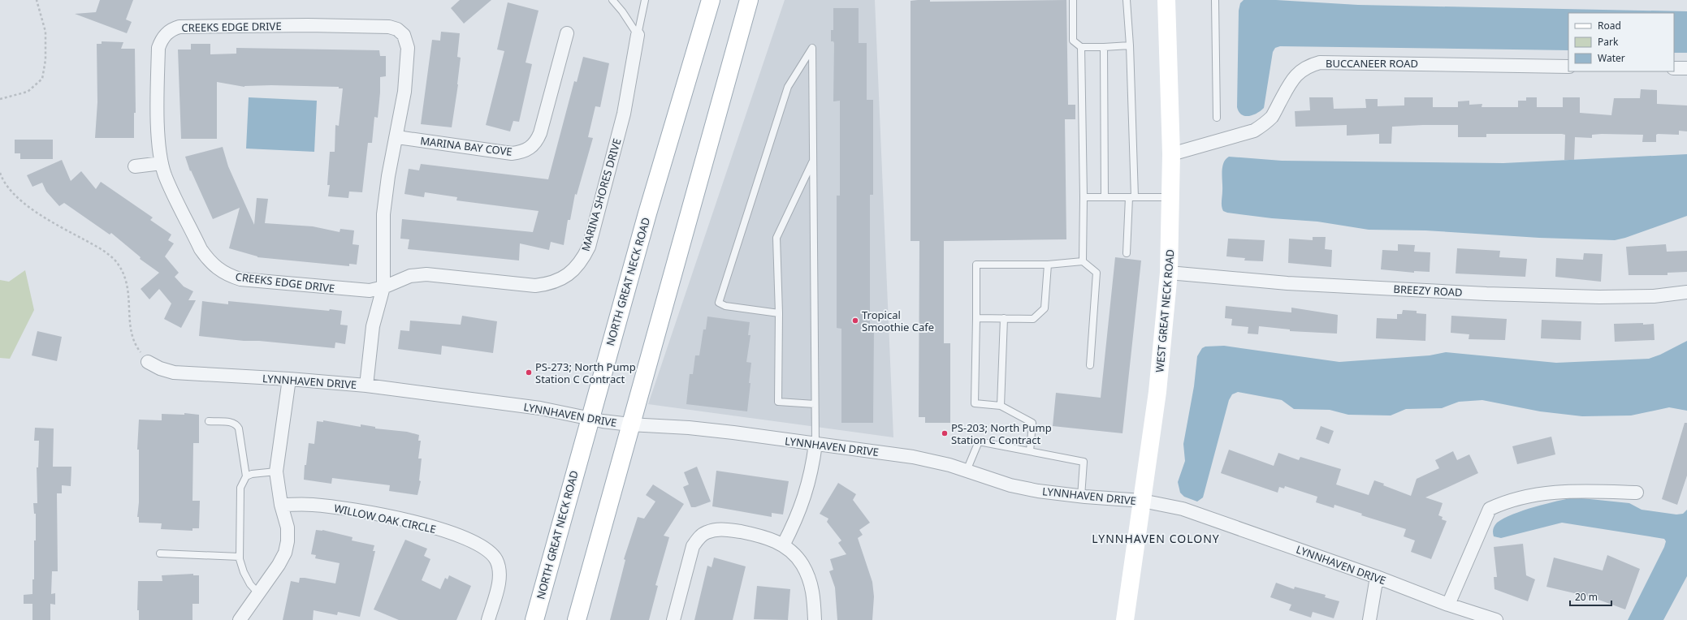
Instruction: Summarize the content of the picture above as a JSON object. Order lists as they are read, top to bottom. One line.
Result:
{"streets":{"main road":["NORTH GREAT NECK ROAD","WEST GREAT NECK ROAD"],"street":["CREEKS EDGE DRIVE","BUCCANEER ROAD","MARINA BAY COVE","MARINA SHORES DRIVE","BREEZY ROAD","LYNNHAVEN DRIVE","WILLOW OAK CIRCLE"]},"crossings":[["CREEKS EDGE DRIVE","MARINA BAY COVE"],["CREEKS EDGE DRIVE","MARINA SHORES DRIVE"],["BUCCANEER ROAD","WEST GREAT NECK ROAD"],["NORTH GREAT NECK ROAD","LYNNHAVEN DRIVE"],["BREEZY ROAD","WEST GREAT NECK ROAD"],["WEST GREAT NECK ROAD","LYNNHAVEN DRIVE"]],"districts":["LYNNHAVEN COLONY"],"places":["Tropical Smoothie Cafe","PS-273; North Pump Station C Contract","PS-203; North Pump Station C Contract"],"legend":["Road","Park","Water"],"scale_bar":"20 m"}
